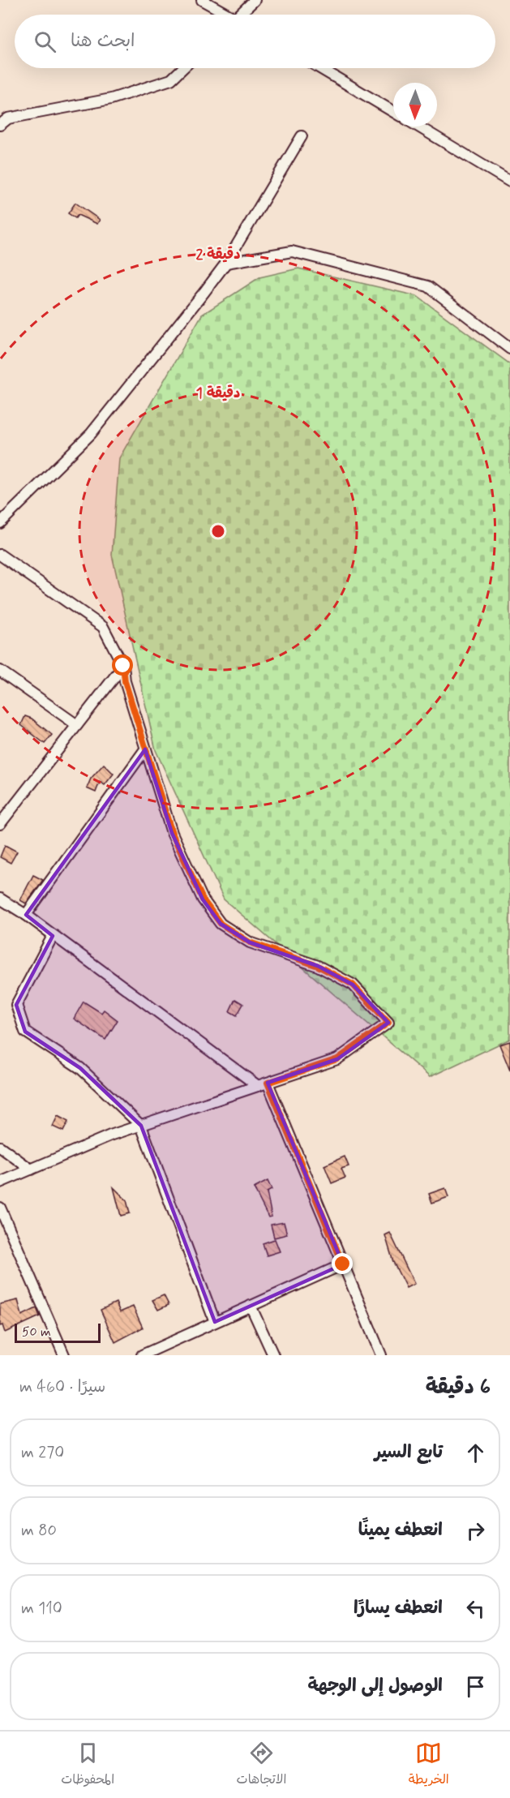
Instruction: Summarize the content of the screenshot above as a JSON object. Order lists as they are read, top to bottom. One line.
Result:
{"scale_bar":"50 m","north":"bottom","page":{"search":"ابحث هنا","scale":"50 m","heading":["6 دقيقة","سيرًا · 460 m"],"list":[["تابع السير","270 m"],["انعطف يمينًا","80 m"],["انعطف يسارًا","110 m"],"الوصول إلى الوجهة"],"nav":["الخريطة","الاتجاهات","المحفوظات"]},"rings":["2 دقيقة","1 دقيقة"]}
